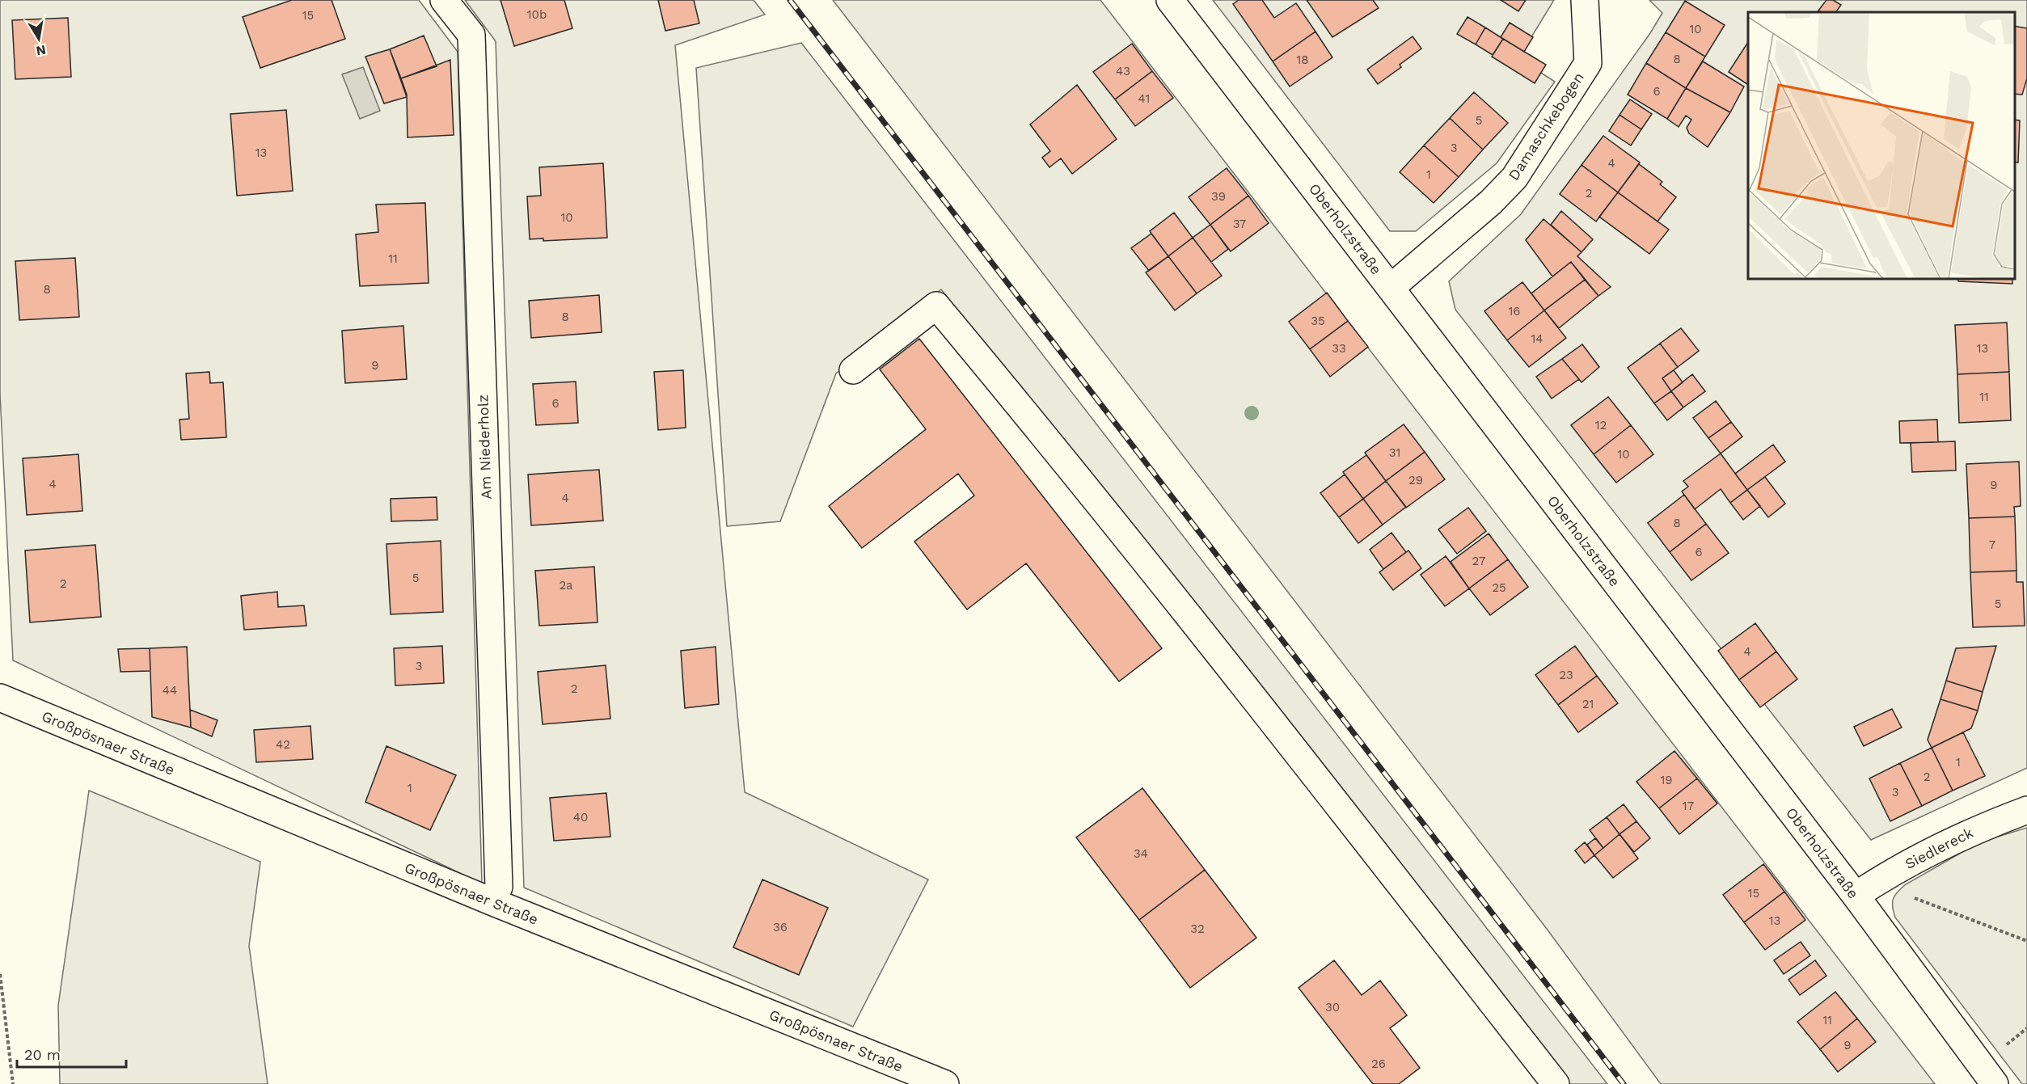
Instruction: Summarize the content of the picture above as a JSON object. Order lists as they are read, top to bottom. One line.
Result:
{"streets":{"street":["Damaschkebogen","Oberholzstraße","Am Niederholz","Großpösnaer Straße","Siedlereck"]},"crossings":[["Damaschkebogen","Oberholzstraße"],["Oberholzstraße","Siedlereck"],["Am Niederholz","Großpösnaer Straße"]],"house_numbers":["10b","15","10","8","18","43","6","41","5","3","13","4","1","2","39","10","37","11","8","16","8","35","14","33","13","9","11","6","12","31","10","29","4","9","4","8","7","6","27","5","2","2a","25","5","4","3","23","2","44","21","42","1","2","19","1","3","17","40","34","15","13","36","32","30","11","9","26"],"scale_bar":"20 m","north":"bottom"}
